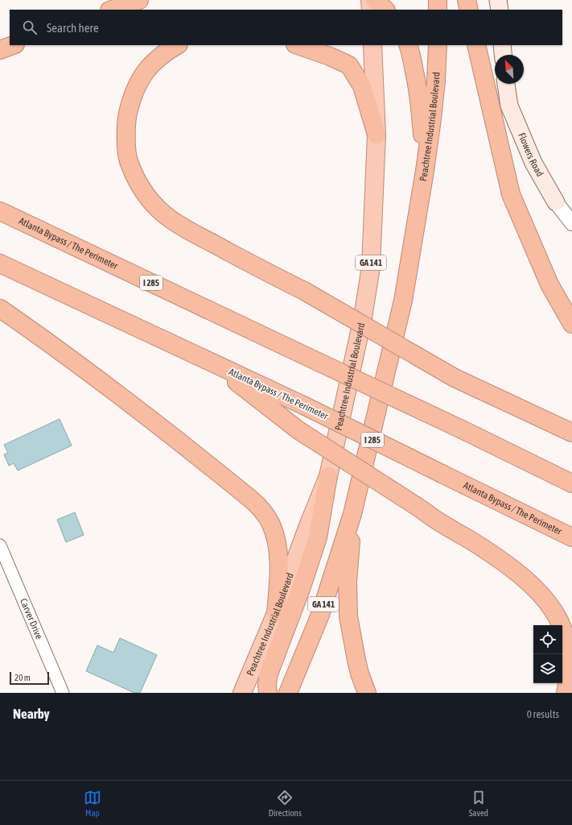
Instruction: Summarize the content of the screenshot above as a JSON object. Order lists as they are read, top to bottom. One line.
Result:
{"streets":{"highway":["Peachtree Industrial Boulevard","Atlanta Bypass / The Perimeter","GA 141","I 285"],"main road":["Flowers Road"],"street":["Carver Drive"]},"scale_bar":"20 m","north":"top left","page":{"search":"Search here","scale":"20 m","heading":["Nearby","0 results"],"nav":["Map","Directions","Saved"]}}
